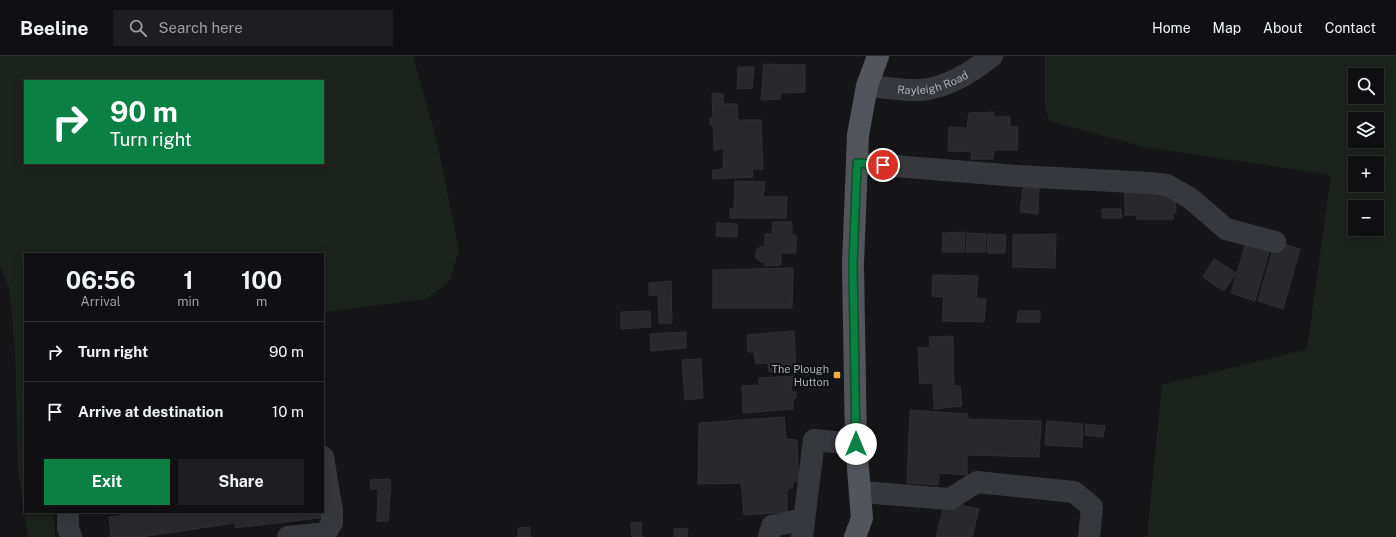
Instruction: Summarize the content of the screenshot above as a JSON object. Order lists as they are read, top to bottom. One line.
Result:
{"streets":{"street":["Rayleigh Road"]},"places":{"transit":["The Plough Hutton"]},"page":{"header":"Beeline","search":"Search here","nav":["Home","Map","About","Contact"],"map_buttons":["+","−"],"turn":["90 m","Turn right"],"eta":["06:56","Arrival","1","min","100","m"],"list":[{"name":"Turn right","value":"90 m"},{"name":"Arrive at destination","value":"10 m"}],"buttons":["Exit","Share"]}}
